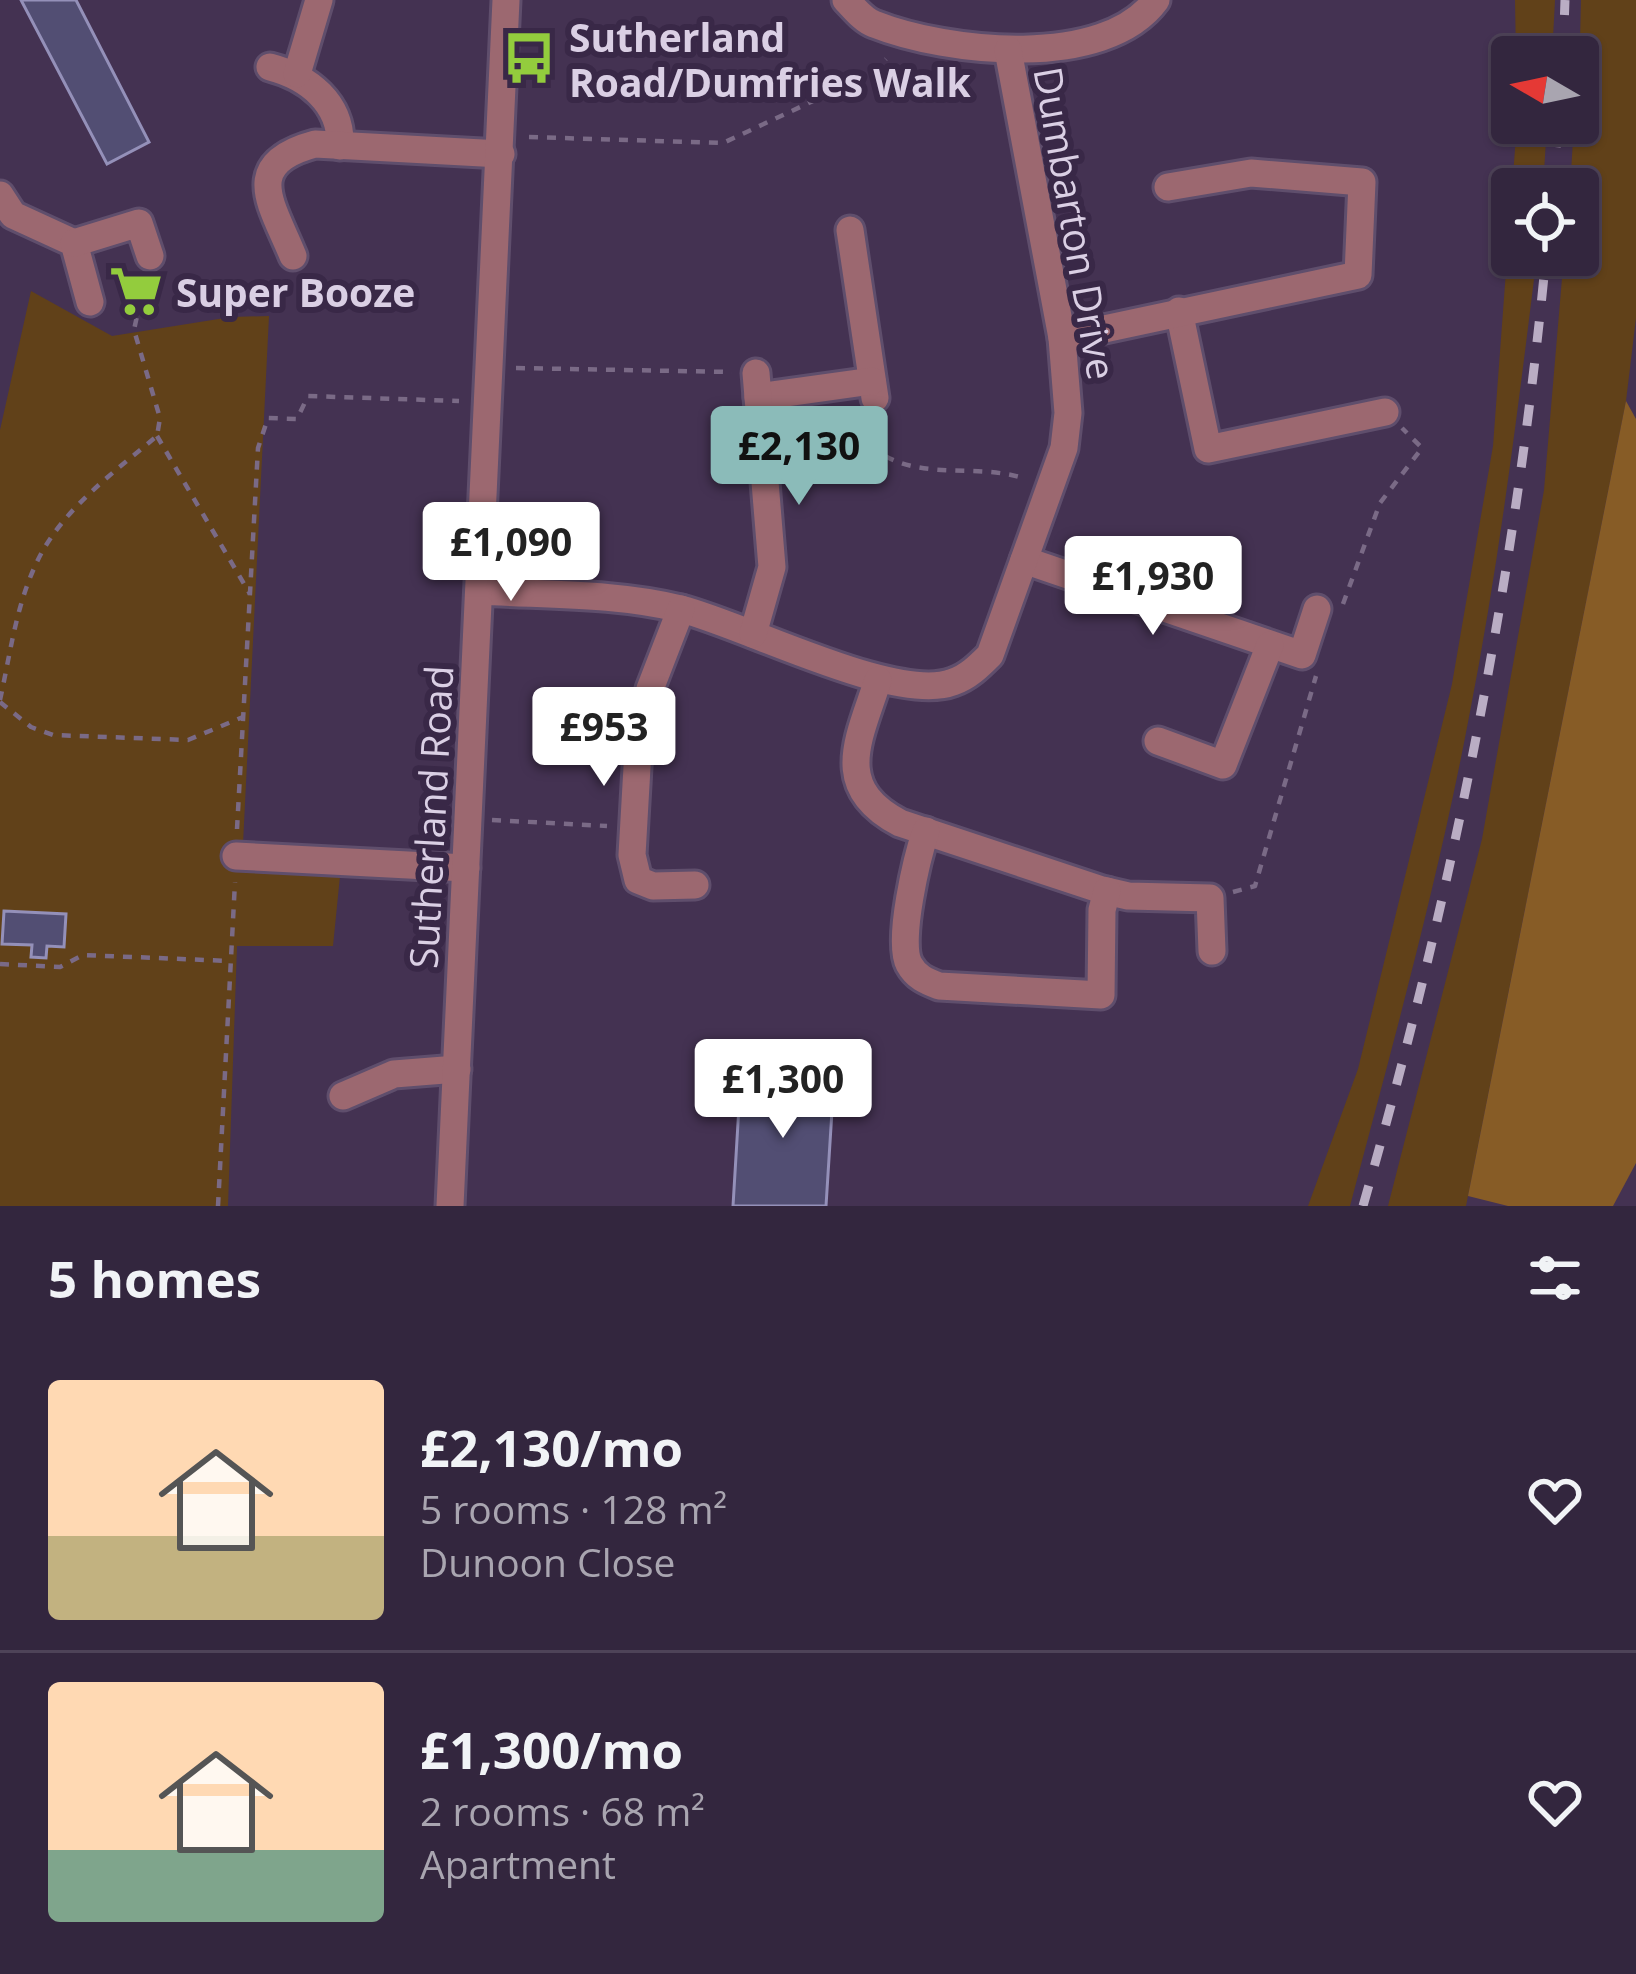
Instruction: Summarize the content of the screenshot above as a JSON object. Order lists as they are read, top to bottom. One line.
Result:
{"streets":{"street":["Dumbarton Drive","Sutherland Road"]},"crossings":[["Dumbarton Drive","Sutherland Road"]],"places":{"bus stop":["Sutherland Road/Dumfries Walk"],"supermarket":["Super Booze"]},"north":"left","page":{"price":["£2,130","£1,090","£1,930","£953","£1,300"],"heading":"5 homes","list":[{"name":"£2,130/mo","note":"5 rooms · 128 m² · Dunoon Close"},{"name":"£1,300/mo","note":"2 rooms · 68 m² · Apartment"}]}}
